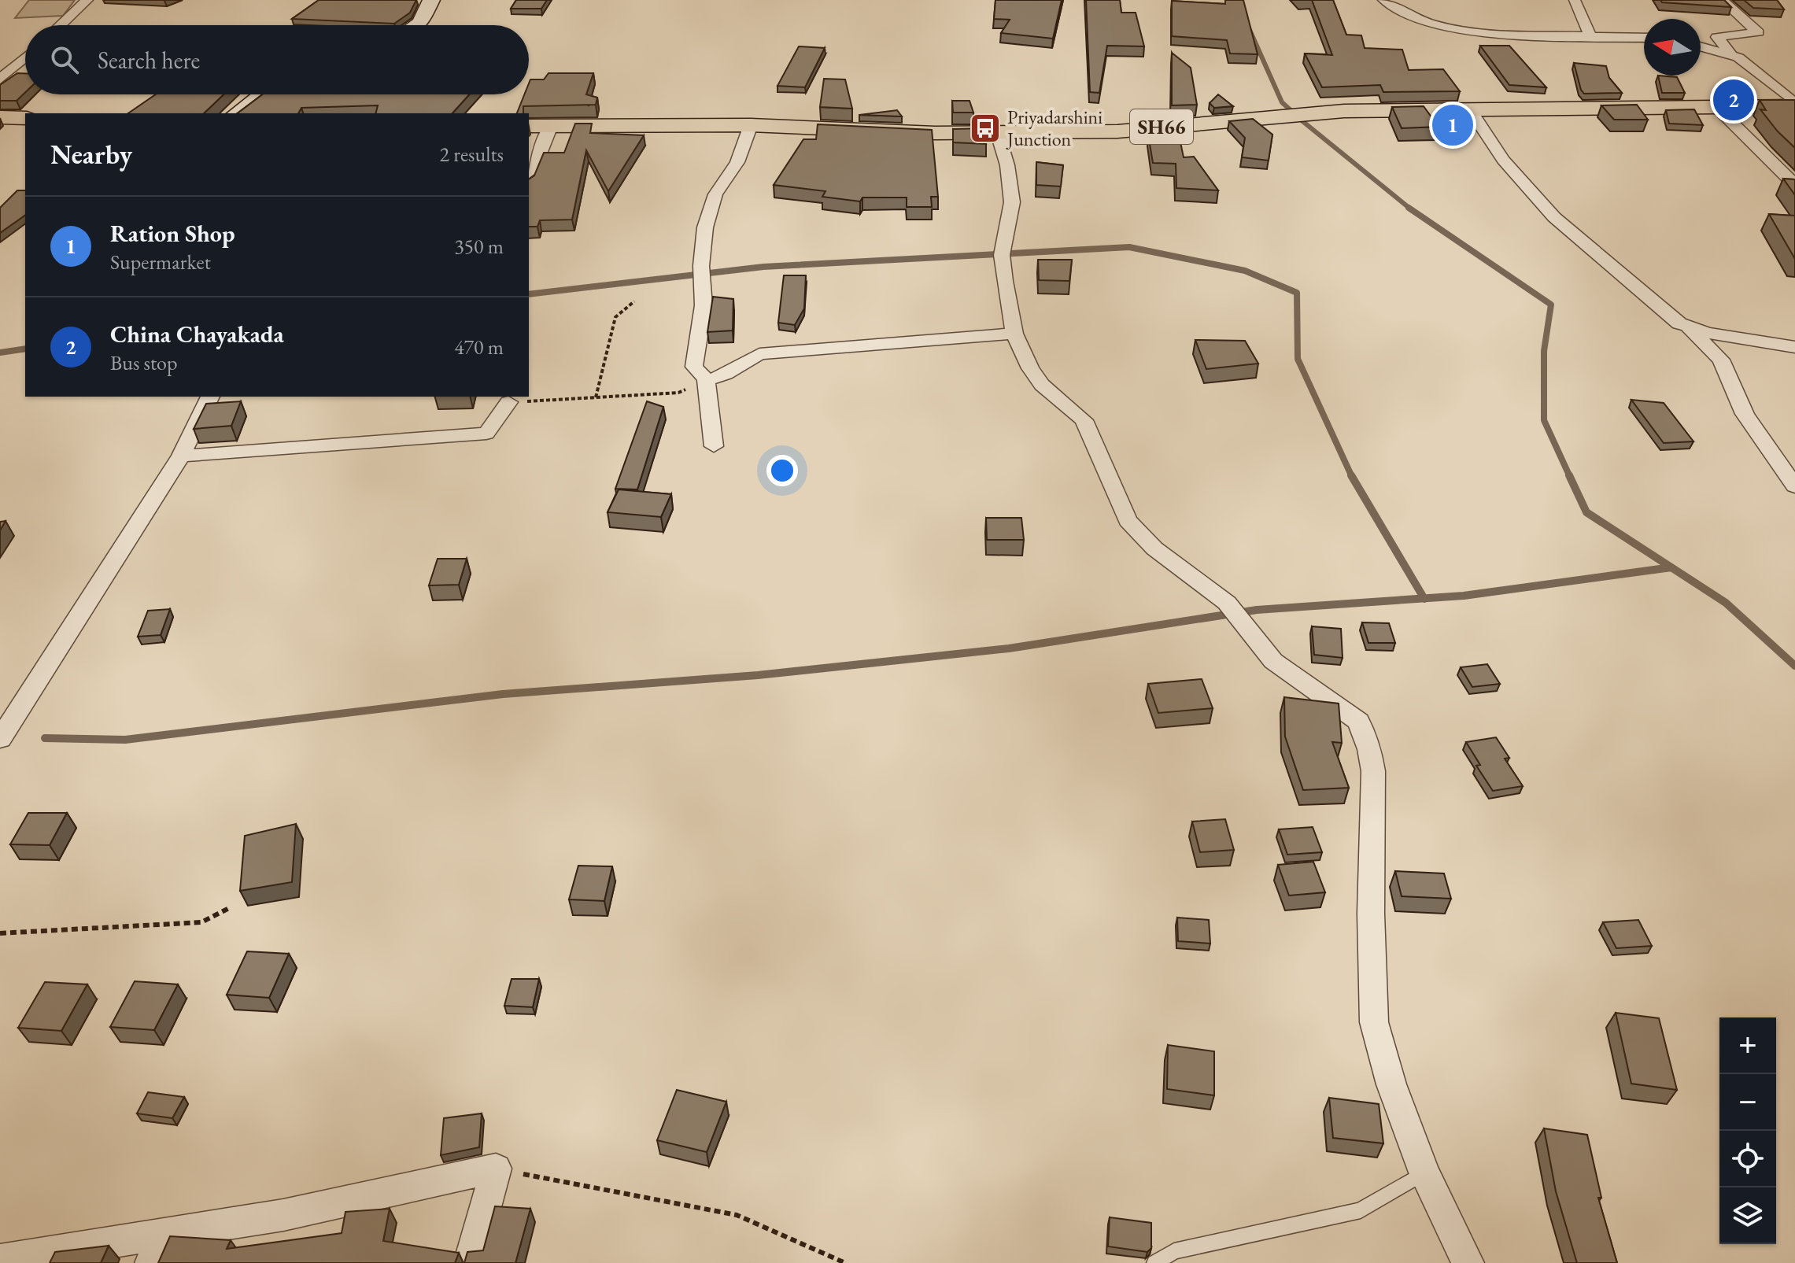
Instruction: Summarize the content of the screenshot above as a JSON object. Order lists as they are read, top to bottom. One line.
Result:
{"streets":{"main road":["SH66"]},"places":{"bus stop":["Priyadarshini Junction"]},"north":"left","page":{"search":"Search here","pins":["2","1"],"heading":["Nearby","2 results"],"list":[{"mark":"1","name":"Ration Shop","note":"Supermarket","value":"350 m"},{"mark":"2","name":"China Chayakada","note":"Bus stop","value":"470 m"}],"map_buttons":["+","−"]}}
